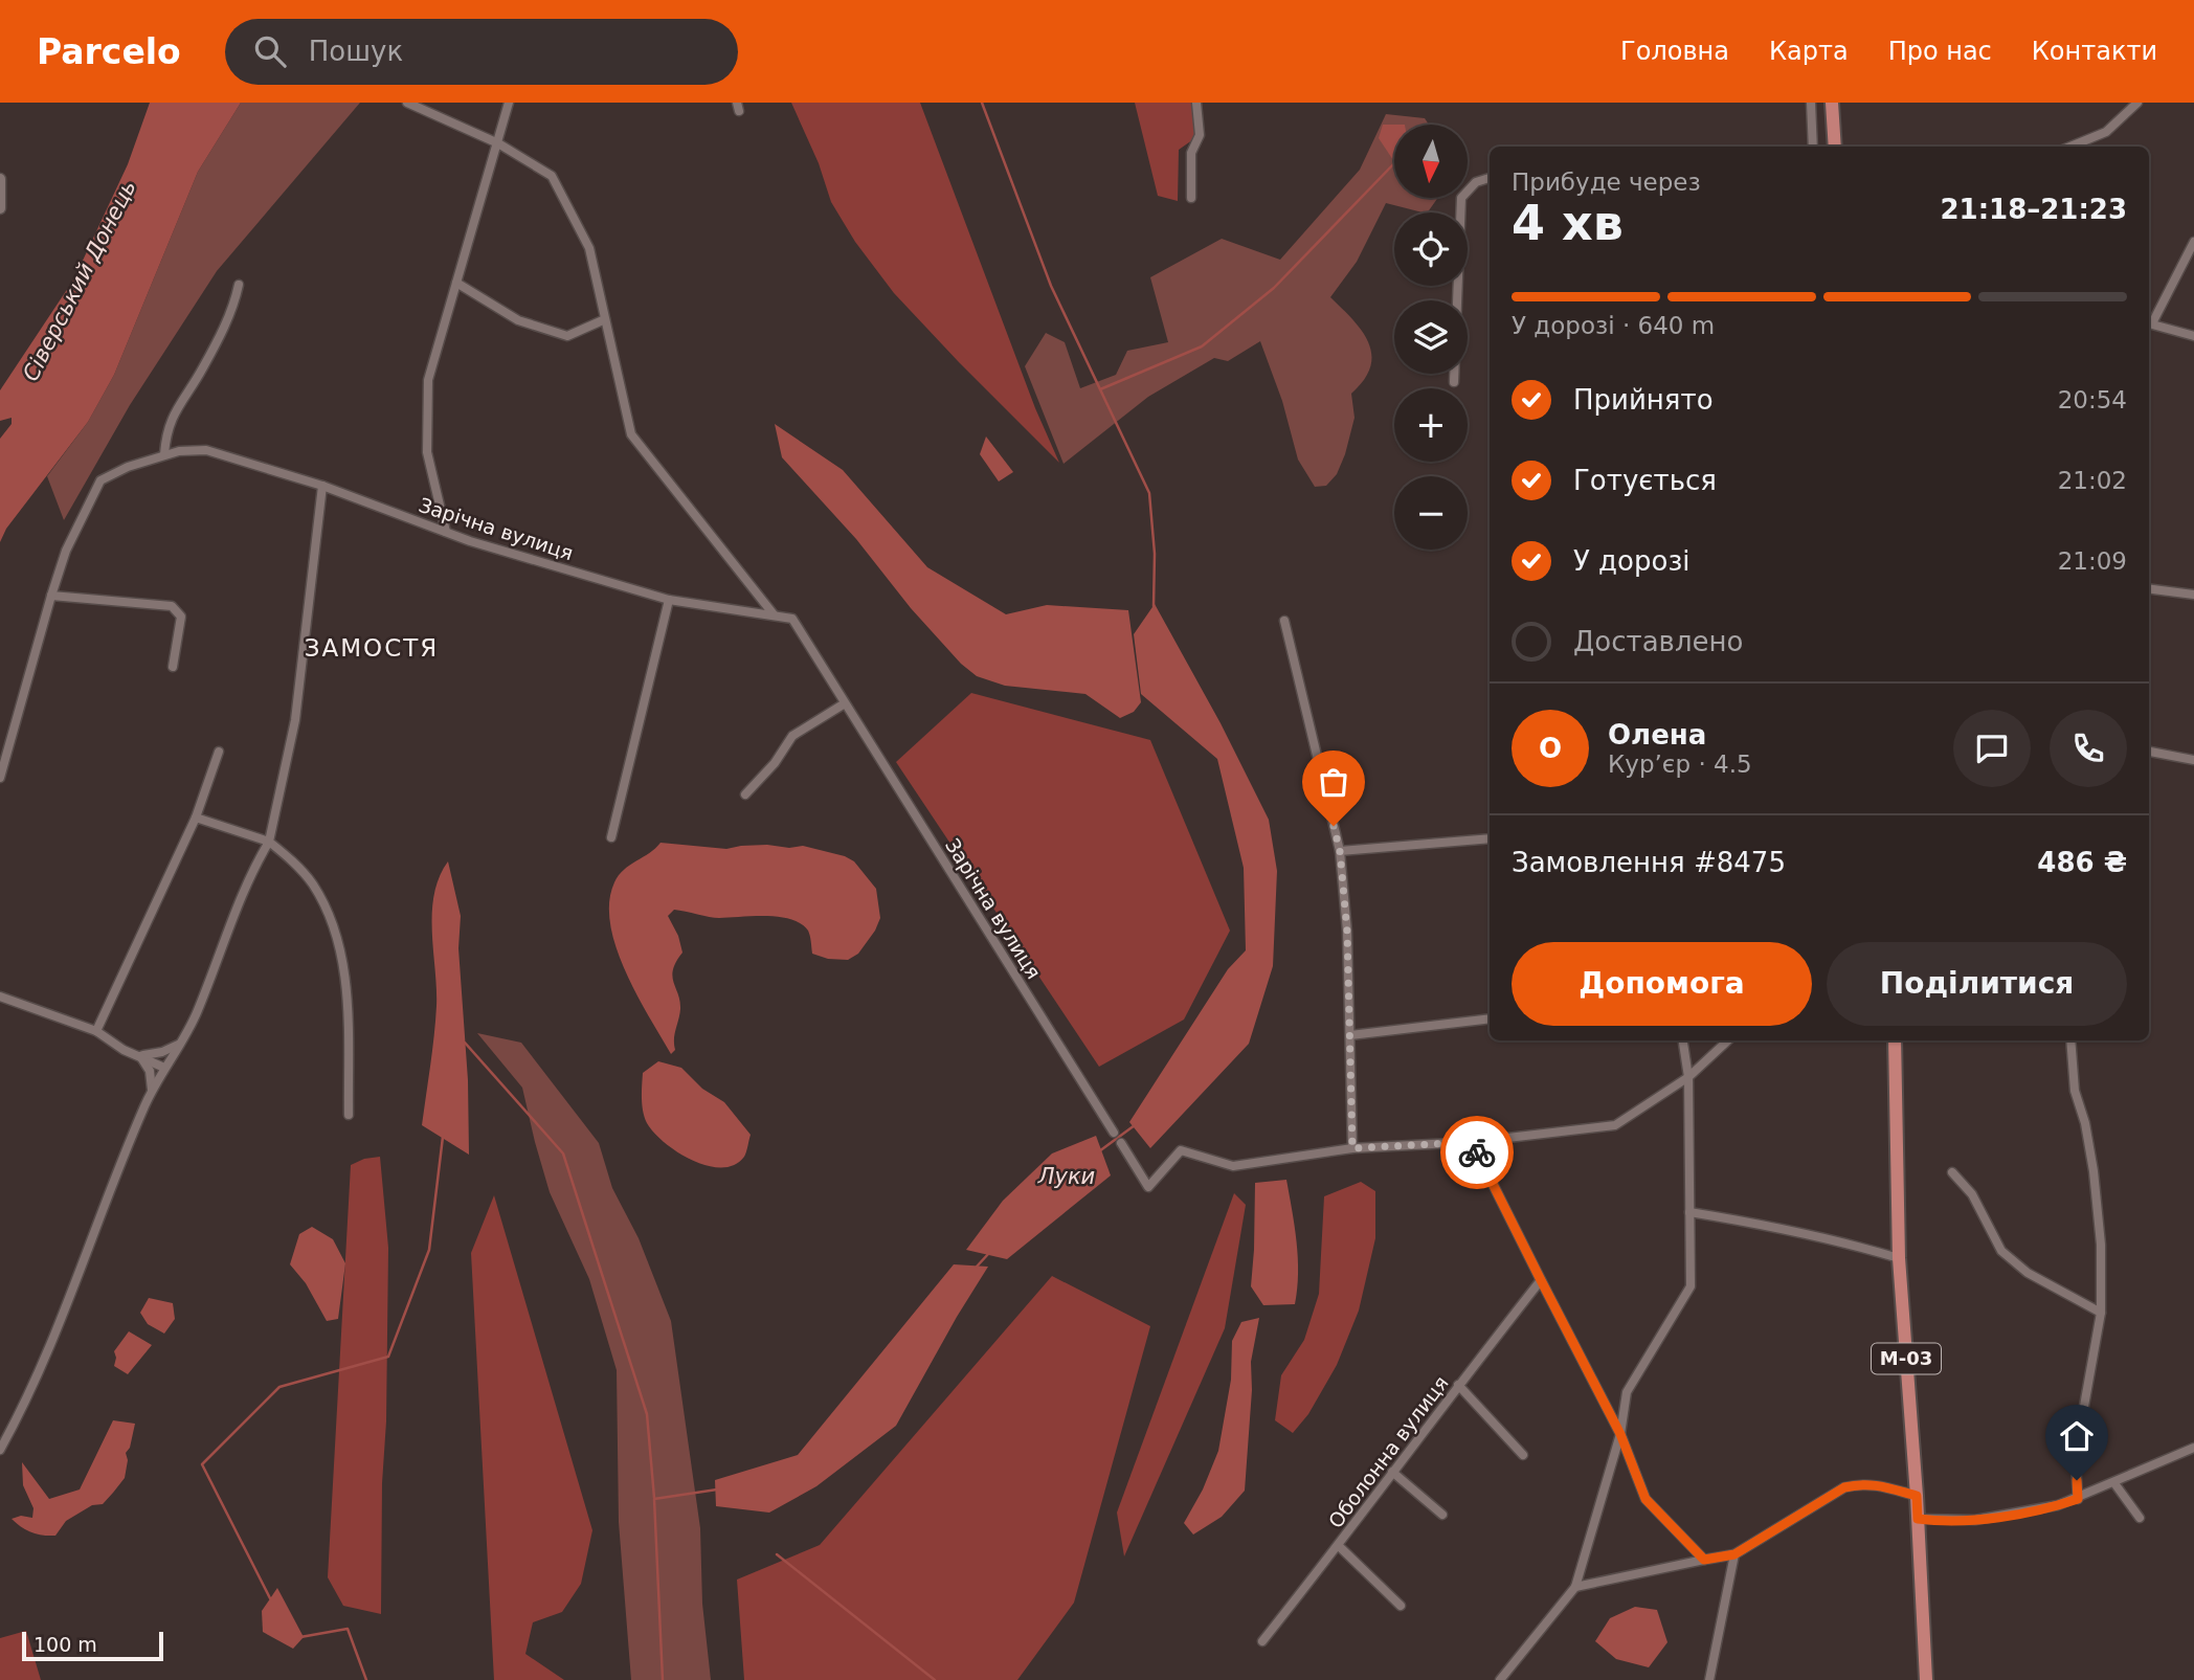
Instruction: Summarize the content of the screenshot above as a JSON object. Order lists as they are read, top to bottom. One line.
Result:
{"streets":{"highway":["М-03"],"street":["Зарічна вулиця","Оболонна вулиця"]},"districts":["ЗАМОСТЯ"],"water":["Сіверський Донець","Луки"],"scale_bar":"100 m","north":"bottom","page":{"header":"Parcelo","search":"Пошук","nav":["Головна","Карта","Про нас","Контакти"],"map_buttons":["+","−"],"heading":["4 хв","Прибуде через","21:18–21:23"],"panel":["Олена","Кур’єр · 4.5","Замовлення #8475","486 ₴"],"bar":"У дорозі · 640 m","list":[["Прийнято","20:54"],["Готується","21:02"],["У дорозі","21:09"],"Доставлено"],"round":"О","buttons":["Допомога","Поділитися"],"scale":"100 m"}}
